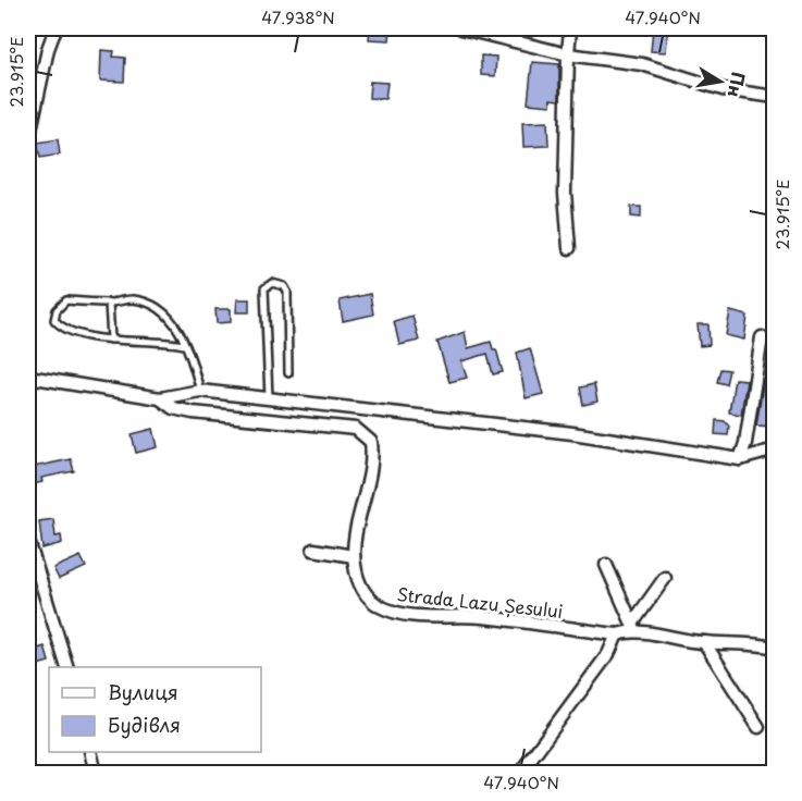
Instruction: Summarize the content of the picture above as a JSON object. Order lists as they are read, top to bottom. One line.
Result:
{"streets":{"street":["Strada Lazu Șesului"]},"legend":["Вулиця","Будівля"],"north":"right","coordinates":["47.938°N","47.940°N","23.915°E"]}
